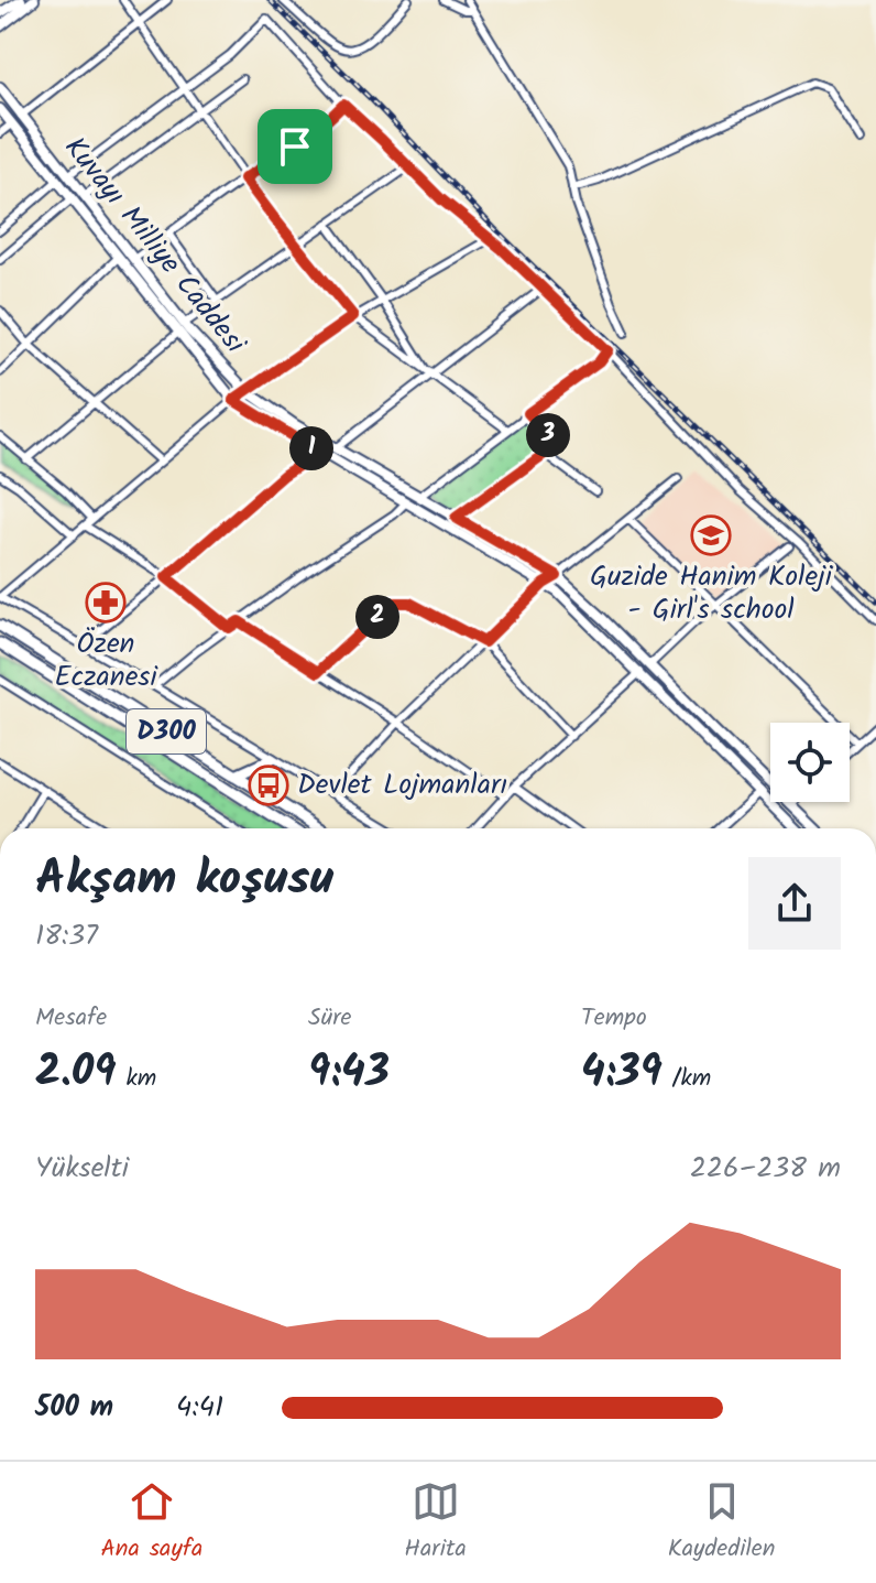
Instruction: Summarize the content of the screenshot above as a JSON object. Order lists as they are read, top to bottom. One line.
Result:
{"streets":{"highway":["D300"],"main road":["Kuvayı Milliye Caddesi"]},"places":{"school or university":["Guzide Hanim Koleji - Girl's school"],"pharmacy":["Özen Eczanesi"],"bus stop":["Devlet Lojmanları"]},"page":{"pins":["3","1","2"],"heading":["Akşam koşusu","18:37"],"stats":[["Mesafe","2.09 km"],["Süre","9:43"],["Tempo","4:39 /km"]],"chart":["Yükselti","226–238 m"],"list":[{"name":"500 m","note":"4:41"}],"tabs":["Ana sayfa","Harita","Kaydedilen"]}}
